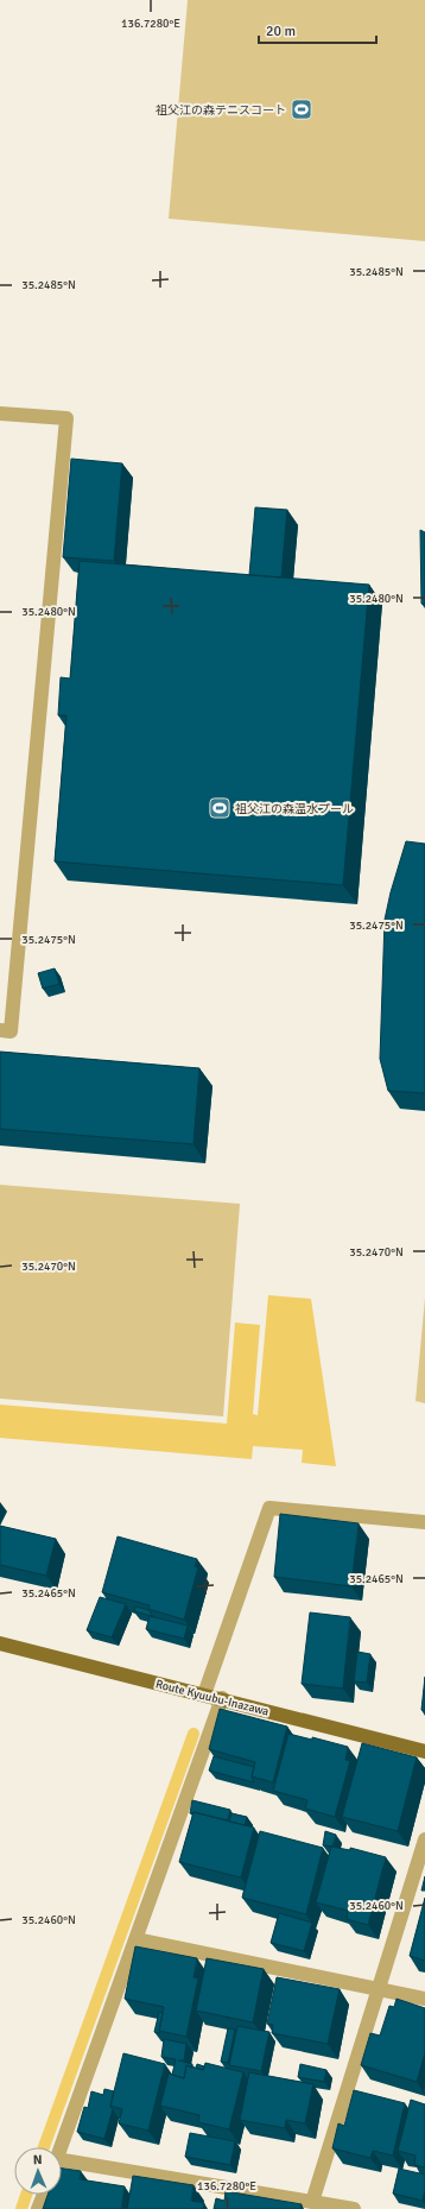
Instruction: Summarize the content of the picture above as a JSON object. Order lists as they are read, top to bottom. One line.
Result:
{"streets":{"main road":["Route Kyuubu-Inazawa"]},"places":{"sports":["祖父江の森テニスコート","祖父江の森温水プール"]},"scale_bar":"20 m","north":"top","coordinates":["136.7280°E","35.2485°N","35.2480°N","35.2475°N","35.2470°N","35.2465°N","35.2460°N"]}
